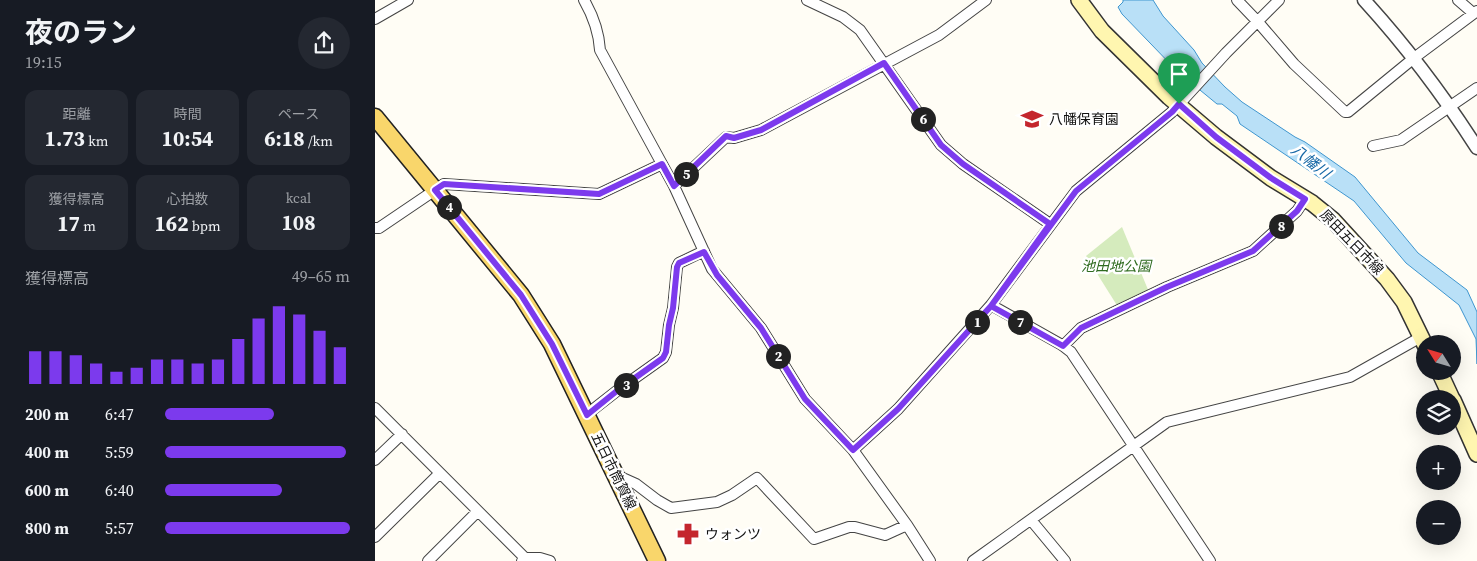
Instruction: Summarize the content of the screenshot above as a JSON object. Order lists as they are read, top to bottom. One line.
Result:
{"streets":{"main road":["原田五日市線","五日市筒賀線"]},"water":["八幡川"],"parks":["池田地公園"],"places":{"school or university":["八幡保育園"],"pharmacy":["ウォンツ"]},"north":"top left","page":{"heading":["夜のラン","19:15"],"stats":[["距離","1.73 km"],["時間","10:54"],["ペース","6:18 /km"],["獲得標高","17 m"],["心拍数","162 bpm"],["kcal","108"]],"pins":["6","5","4","8","1","7","2","3"],"chart":["獲得標高","49–65 m"],"map_buttons":["+","−"],"list":[{"name":"200 m","note":"6:47"},{"name":"400 m","note":"5:59"},{"name":"600 m","note":"6:40"},{"name":"800 m","note":"5:57"}]}}
